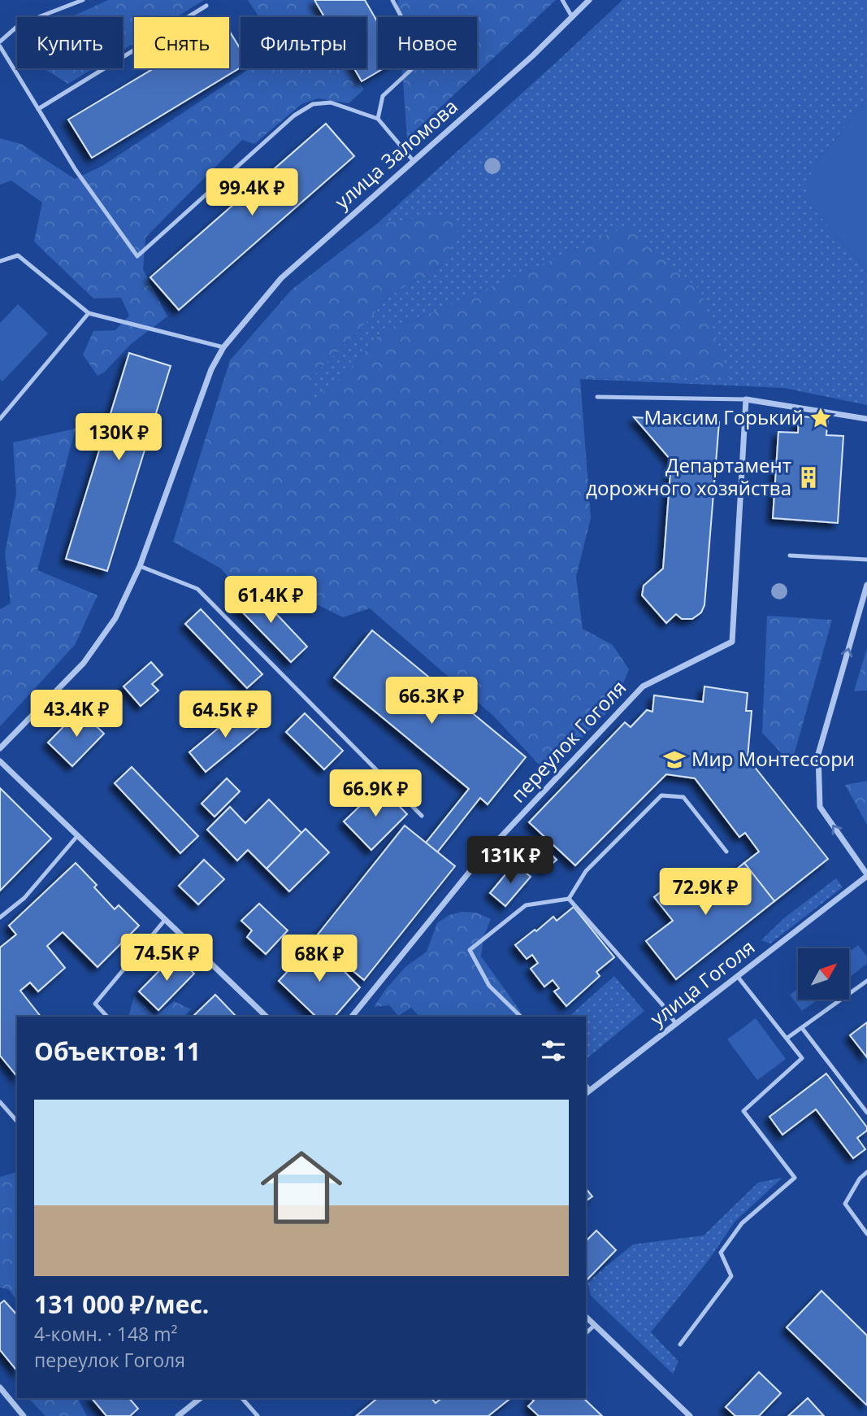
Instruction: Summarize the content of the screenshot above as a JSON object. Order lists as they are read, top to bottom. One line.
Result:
{"streets":{"street":["улица Заломова","переулок Гоголя","улица Гоголя"]},"places":{"place":["Максим Горький"],"building":["Департамент дорожного хозяйства"],"school or university":["Мир Монтессори"]},"north":"top right","page":{"chip":["Купить","Снять","Фильтры","Новое"],"price":["99.4K ₽","130K ₽","61.4K ₽","66.3K ₽","43.4K ₽","64.5K ₽","66.9K ₽","131K ₽","72.9K ₽","74.5K ₽","68K ₽"],"heading":"Объектов: 11","list":[{"name":"131 000 ₽/мес.","note":"4-комн. · 148 m² · переулок Гоголя"}]}}
